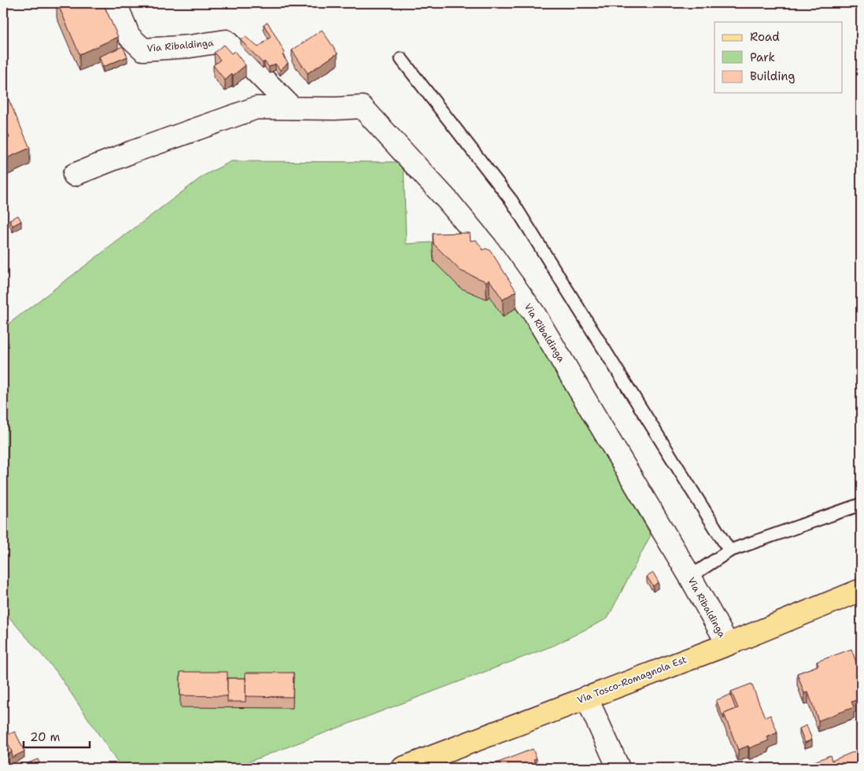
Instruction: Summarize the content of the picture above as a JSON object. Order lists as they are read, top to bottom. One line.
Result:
{"streets":{"main road":["Via Tosco-Romagnola Est"],"street":["Via Ribaldinga"]},"crossings":[["Via Ribaldinga","Via Tosco-Romagnola Est"]],"legend":["Road","Park","Building"],"scale_bar":"20 m"}
